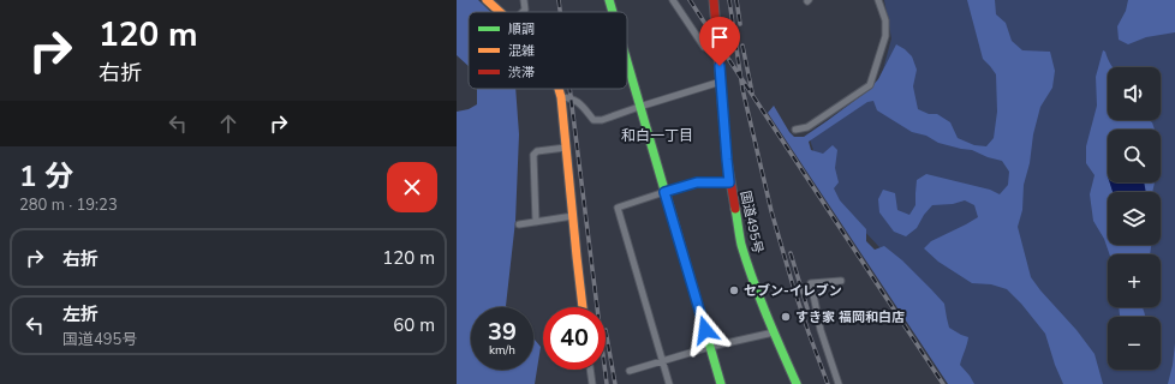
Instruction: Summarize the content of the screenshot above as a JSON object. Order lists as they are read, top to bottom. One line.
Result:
{"streets":{"main road":["国道495号"]},"districts":["和白一丁目"],"places":["セブン-イレブン","すき家 福岡和白店"],"legend":["順調","混雑","渋滞"],"page":{"turn":["120 m","右折"],"map_buttons":["+","−"],"heading":["1 分","280 m · 19:23"],"list":[{"name":"右折","value":"120 m"},{"name":"左折","note":"国道495号","value":"60 m"}],"speed":"39 km/h","limit":"40"}}
